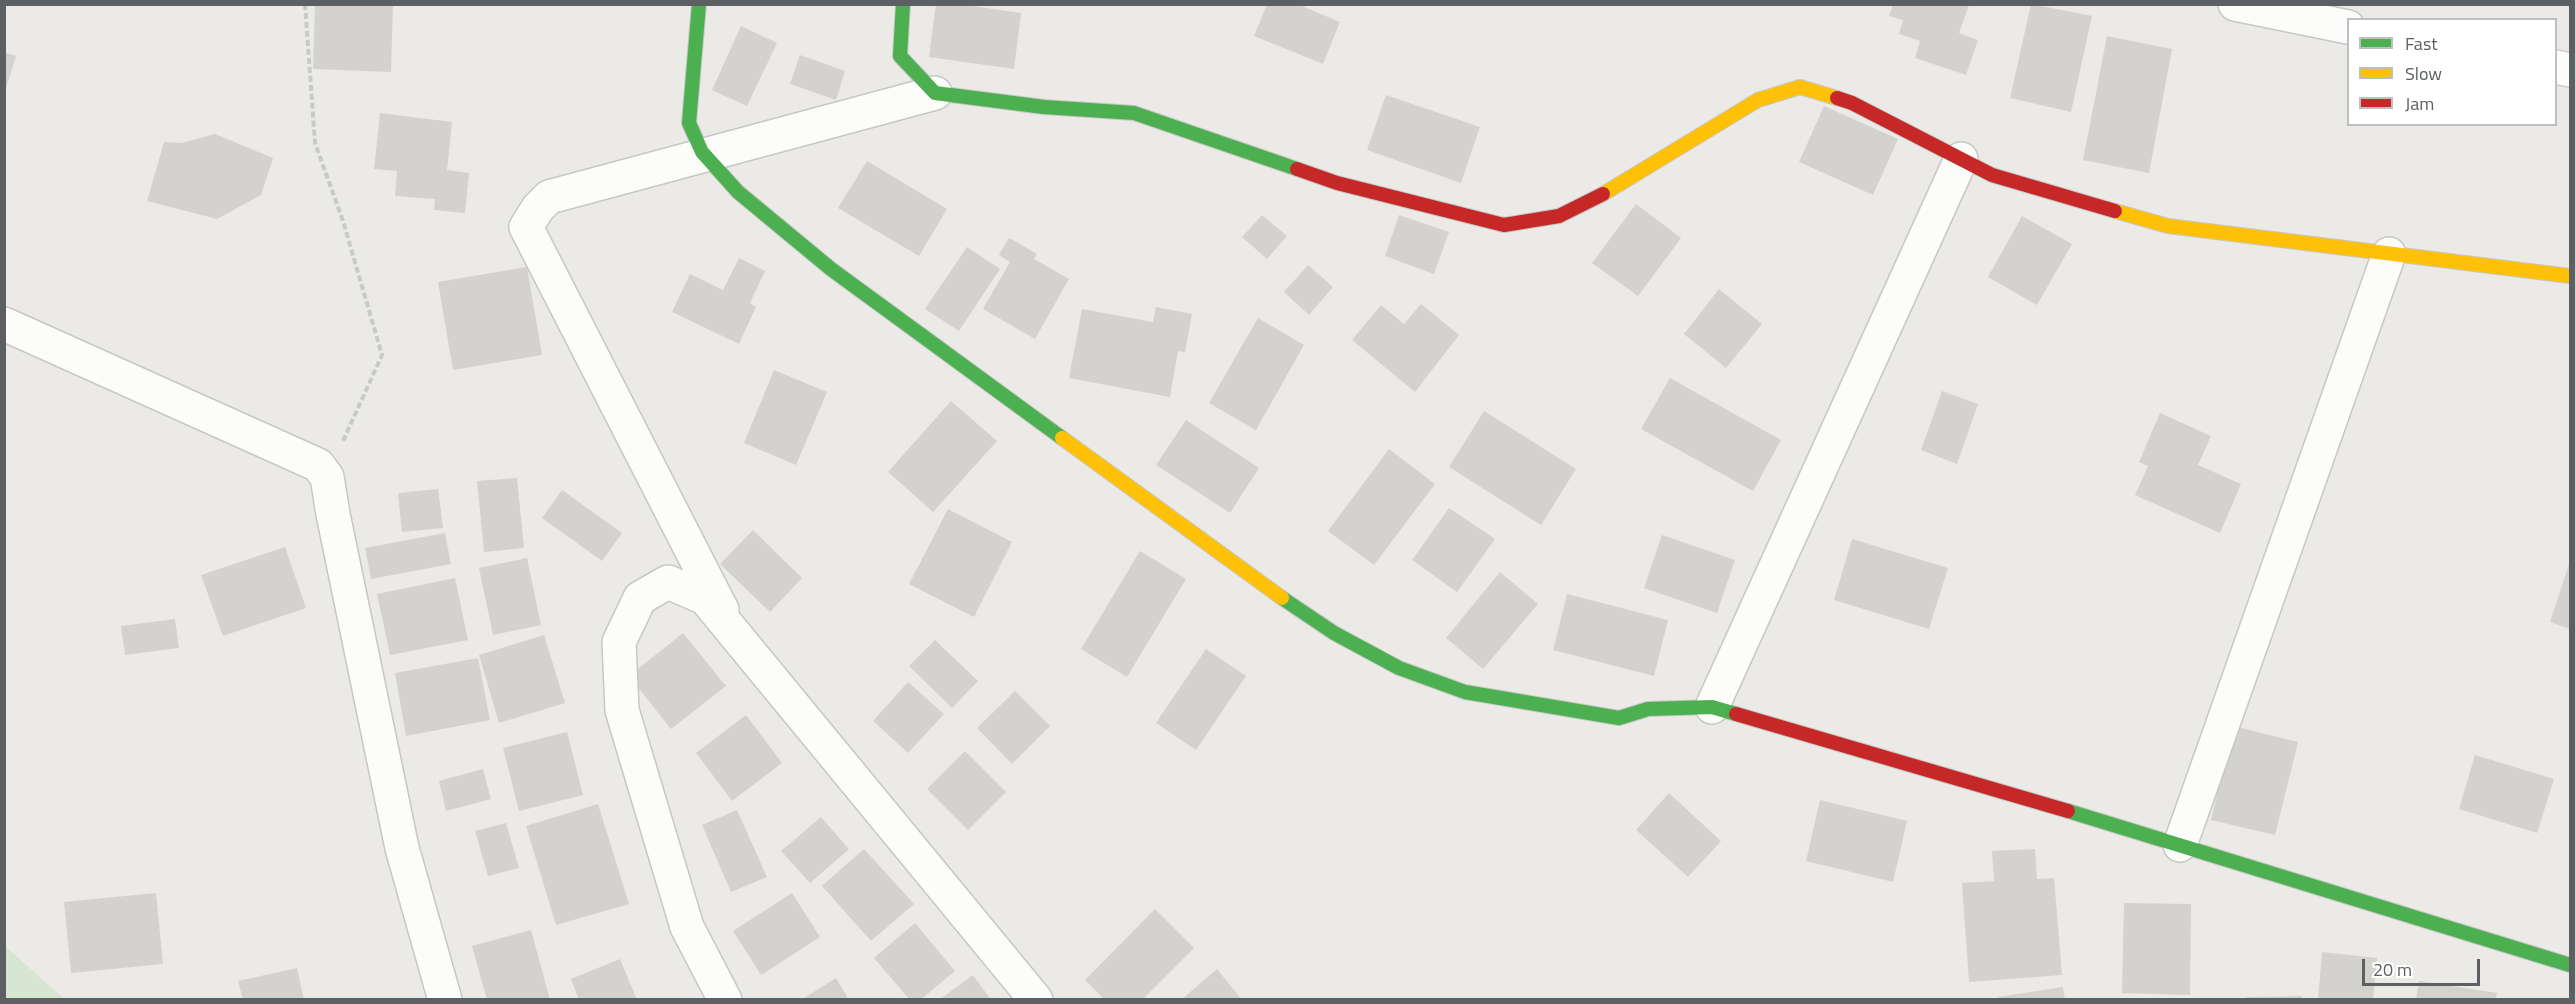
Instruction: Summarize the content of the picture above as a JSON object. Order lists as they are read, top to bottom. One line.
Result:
{"legend":["Fast","Slow","Jam"],"scale_bar":"20 m"}
